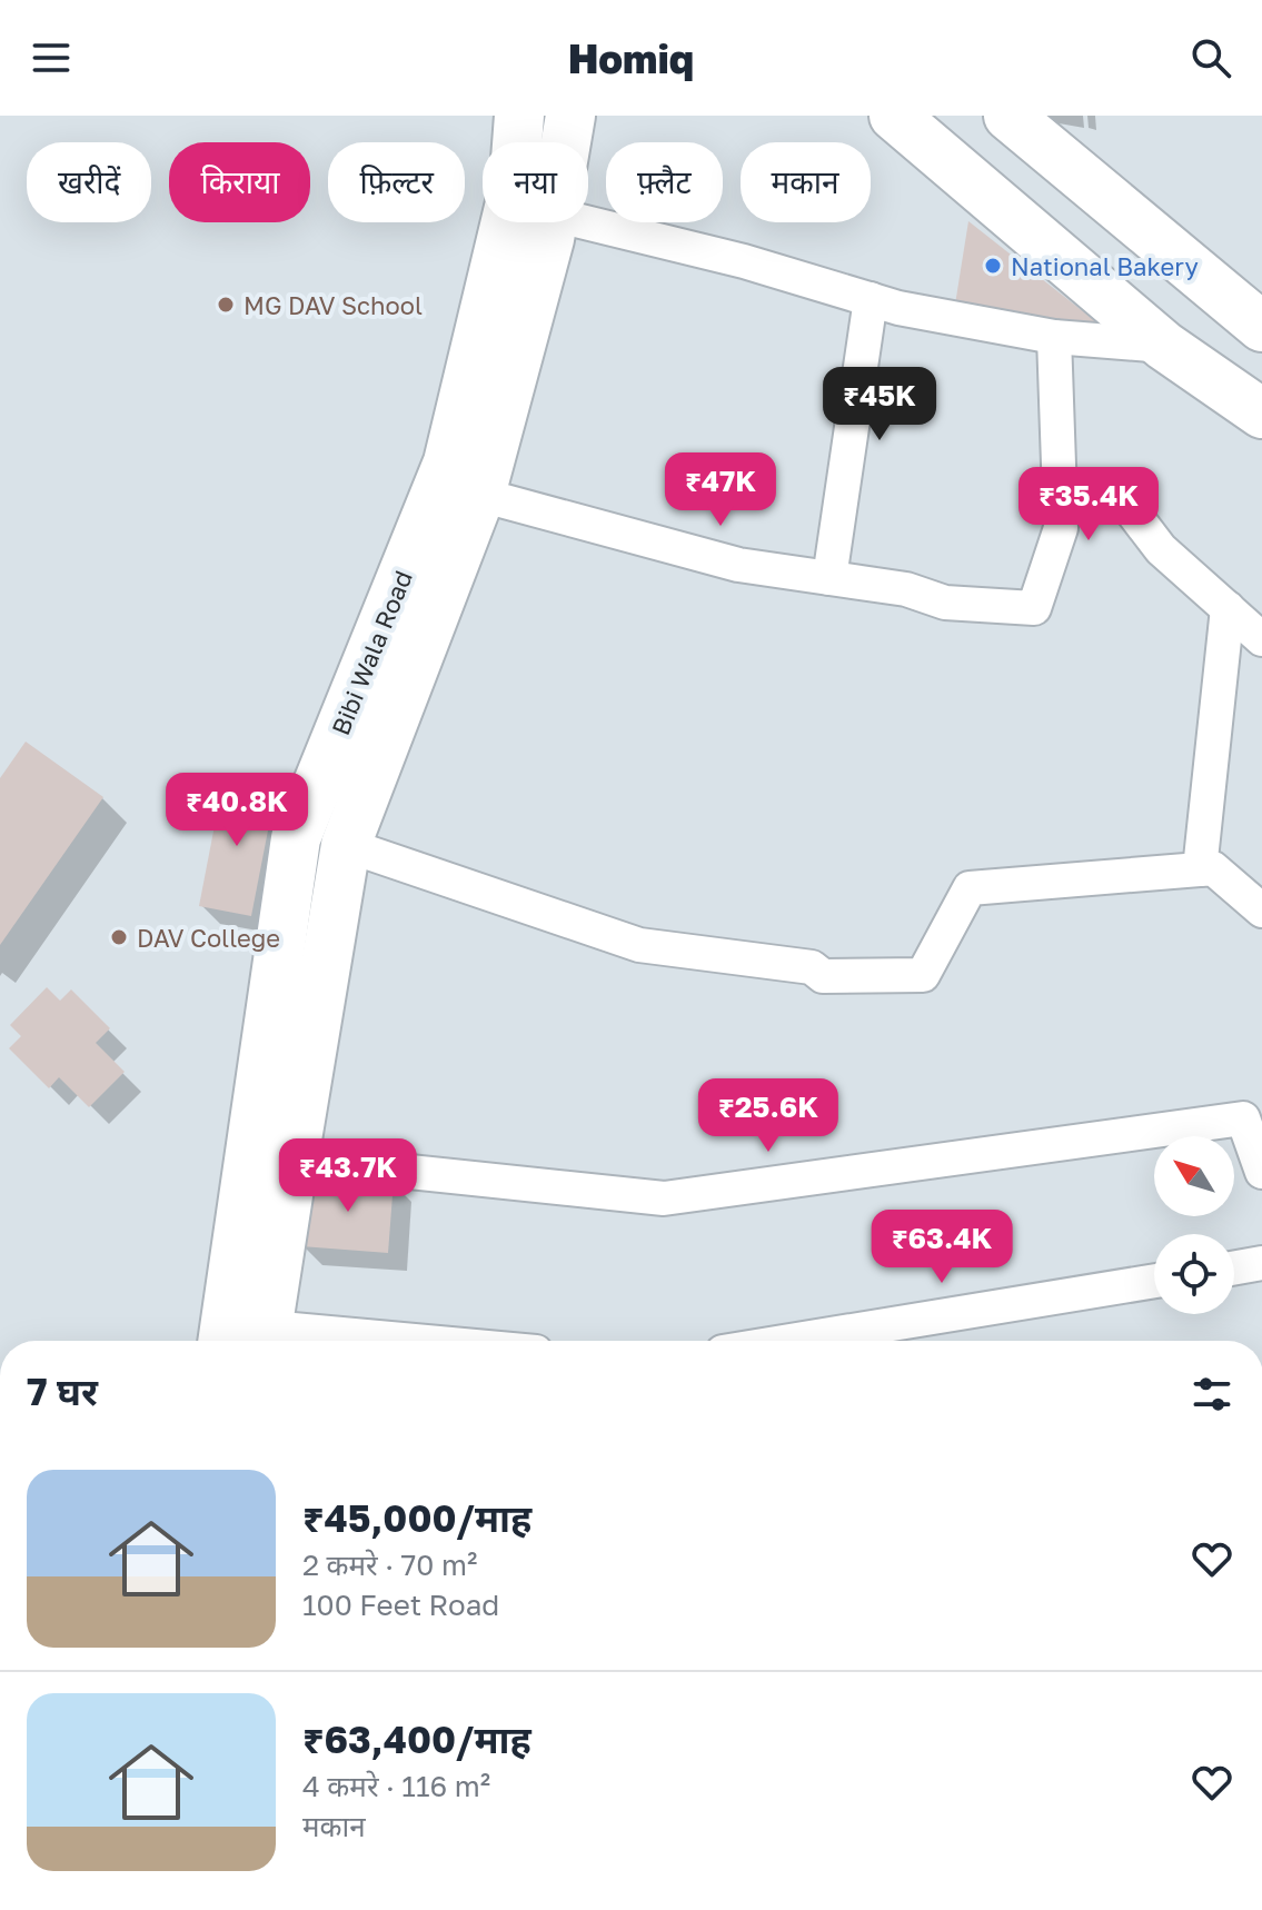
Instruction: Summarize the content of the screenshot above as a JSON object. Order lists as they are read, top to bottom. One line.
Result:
{"streets":{"main road":["Bibi Wala Road"]},"places":["National Bakery","MG DAV School","DAV College"],"north":"top left","page":{"header":"Homiq","chip":["खरीदें","किराया","फ़िल्टर","नया","फ़्लैट","मकान"],"price":["₹45K","₹47K","₹35.4K","₹40.8K","₹25.6K","₹43.7K","₹63.4K"],"heading":"7 घर","list":[{"name":"₹45,000/माह","note":"2 कमरे · 70 m² · 100 Feet Road"},{"name":"₹63,400/माह","note":"4 कमरे · 116 m² · मकान"}]}}
